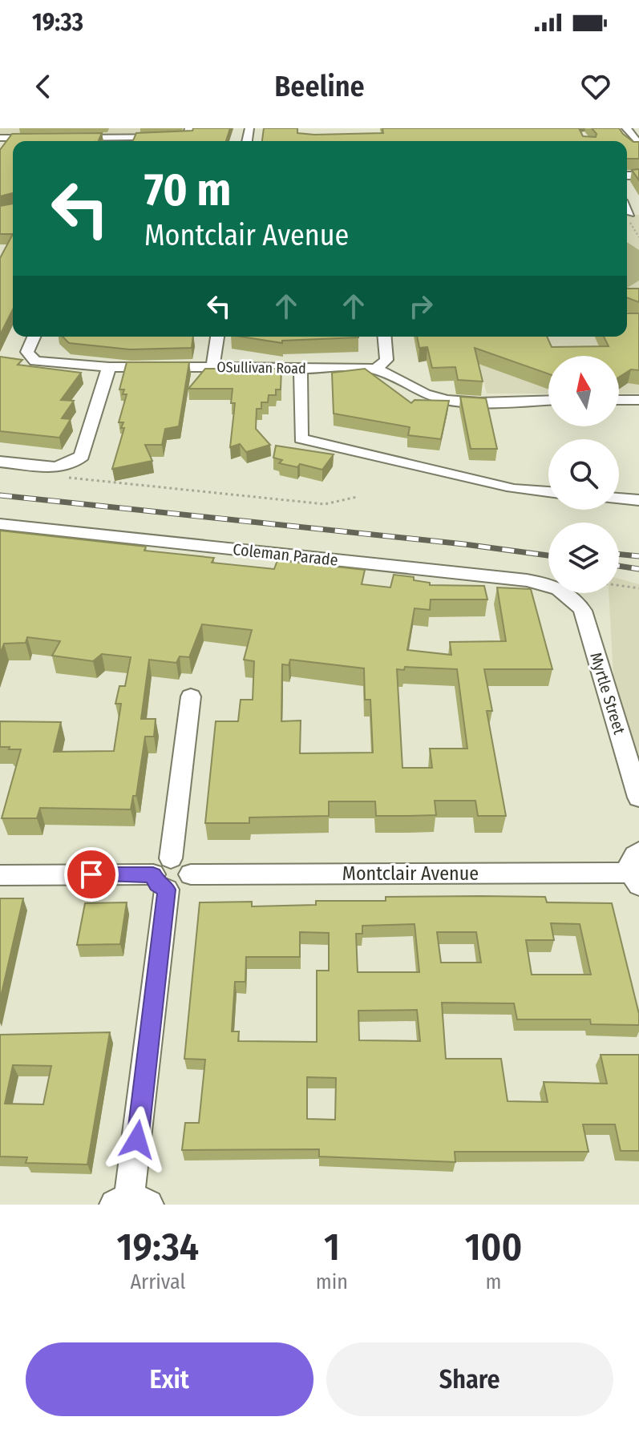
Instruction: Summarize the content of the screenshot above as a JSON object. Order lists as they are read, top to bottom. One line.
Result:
{"streets":{"street":["OSullivan Road","Coleman Parade","Myrtle Street","Montclair Avenue"]},"north":"top","page":{"status":"19:33","header":"Beeline","turn":["70 m","Montclair Avenue"],"eta":["19:34","Arrival","1","min","100","m"],"buttons":["Exit","Share"]}}
